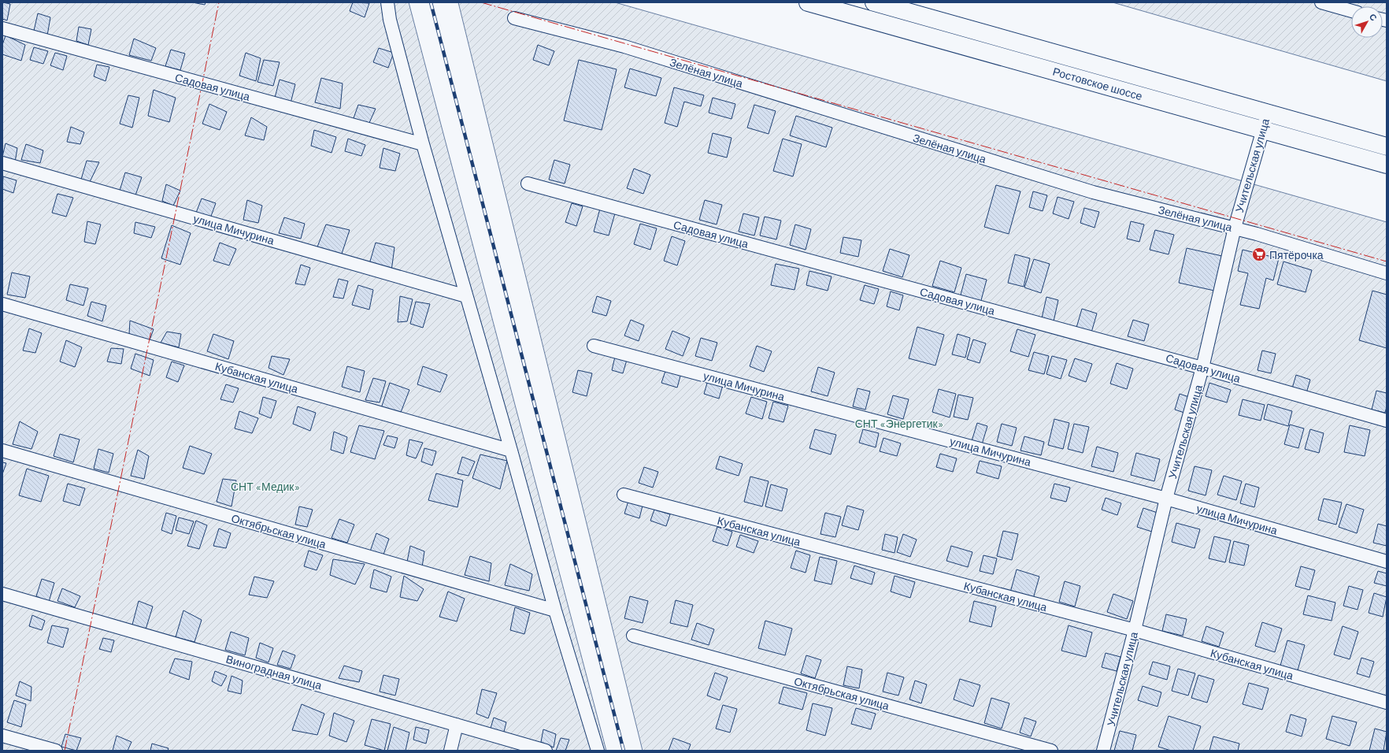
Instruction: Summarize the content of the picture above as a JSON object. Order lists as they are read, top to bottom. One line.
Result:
{"streets":{"highway":["Ростовское шоссе"],"street":["Зелёная улица","Садовая улица","Учительская улица","улица Мичурина","Кубанская улица","Октябрьская улица","Виноградная улица"]},"crossings":[["Зелёная улица","Учительская улица"],["Ростовское шоссе","Учительская улица"],["Садовая улица","Учительская улица"],["Учительская улица","улица Мичурина"],["Учительская улица","Кубанская улица"]],"parks":["СНТ «Энергетик»","СНТ «Медик»"],"places":{"supermarket":["Пятёрочка"]},"north":"top right"}
